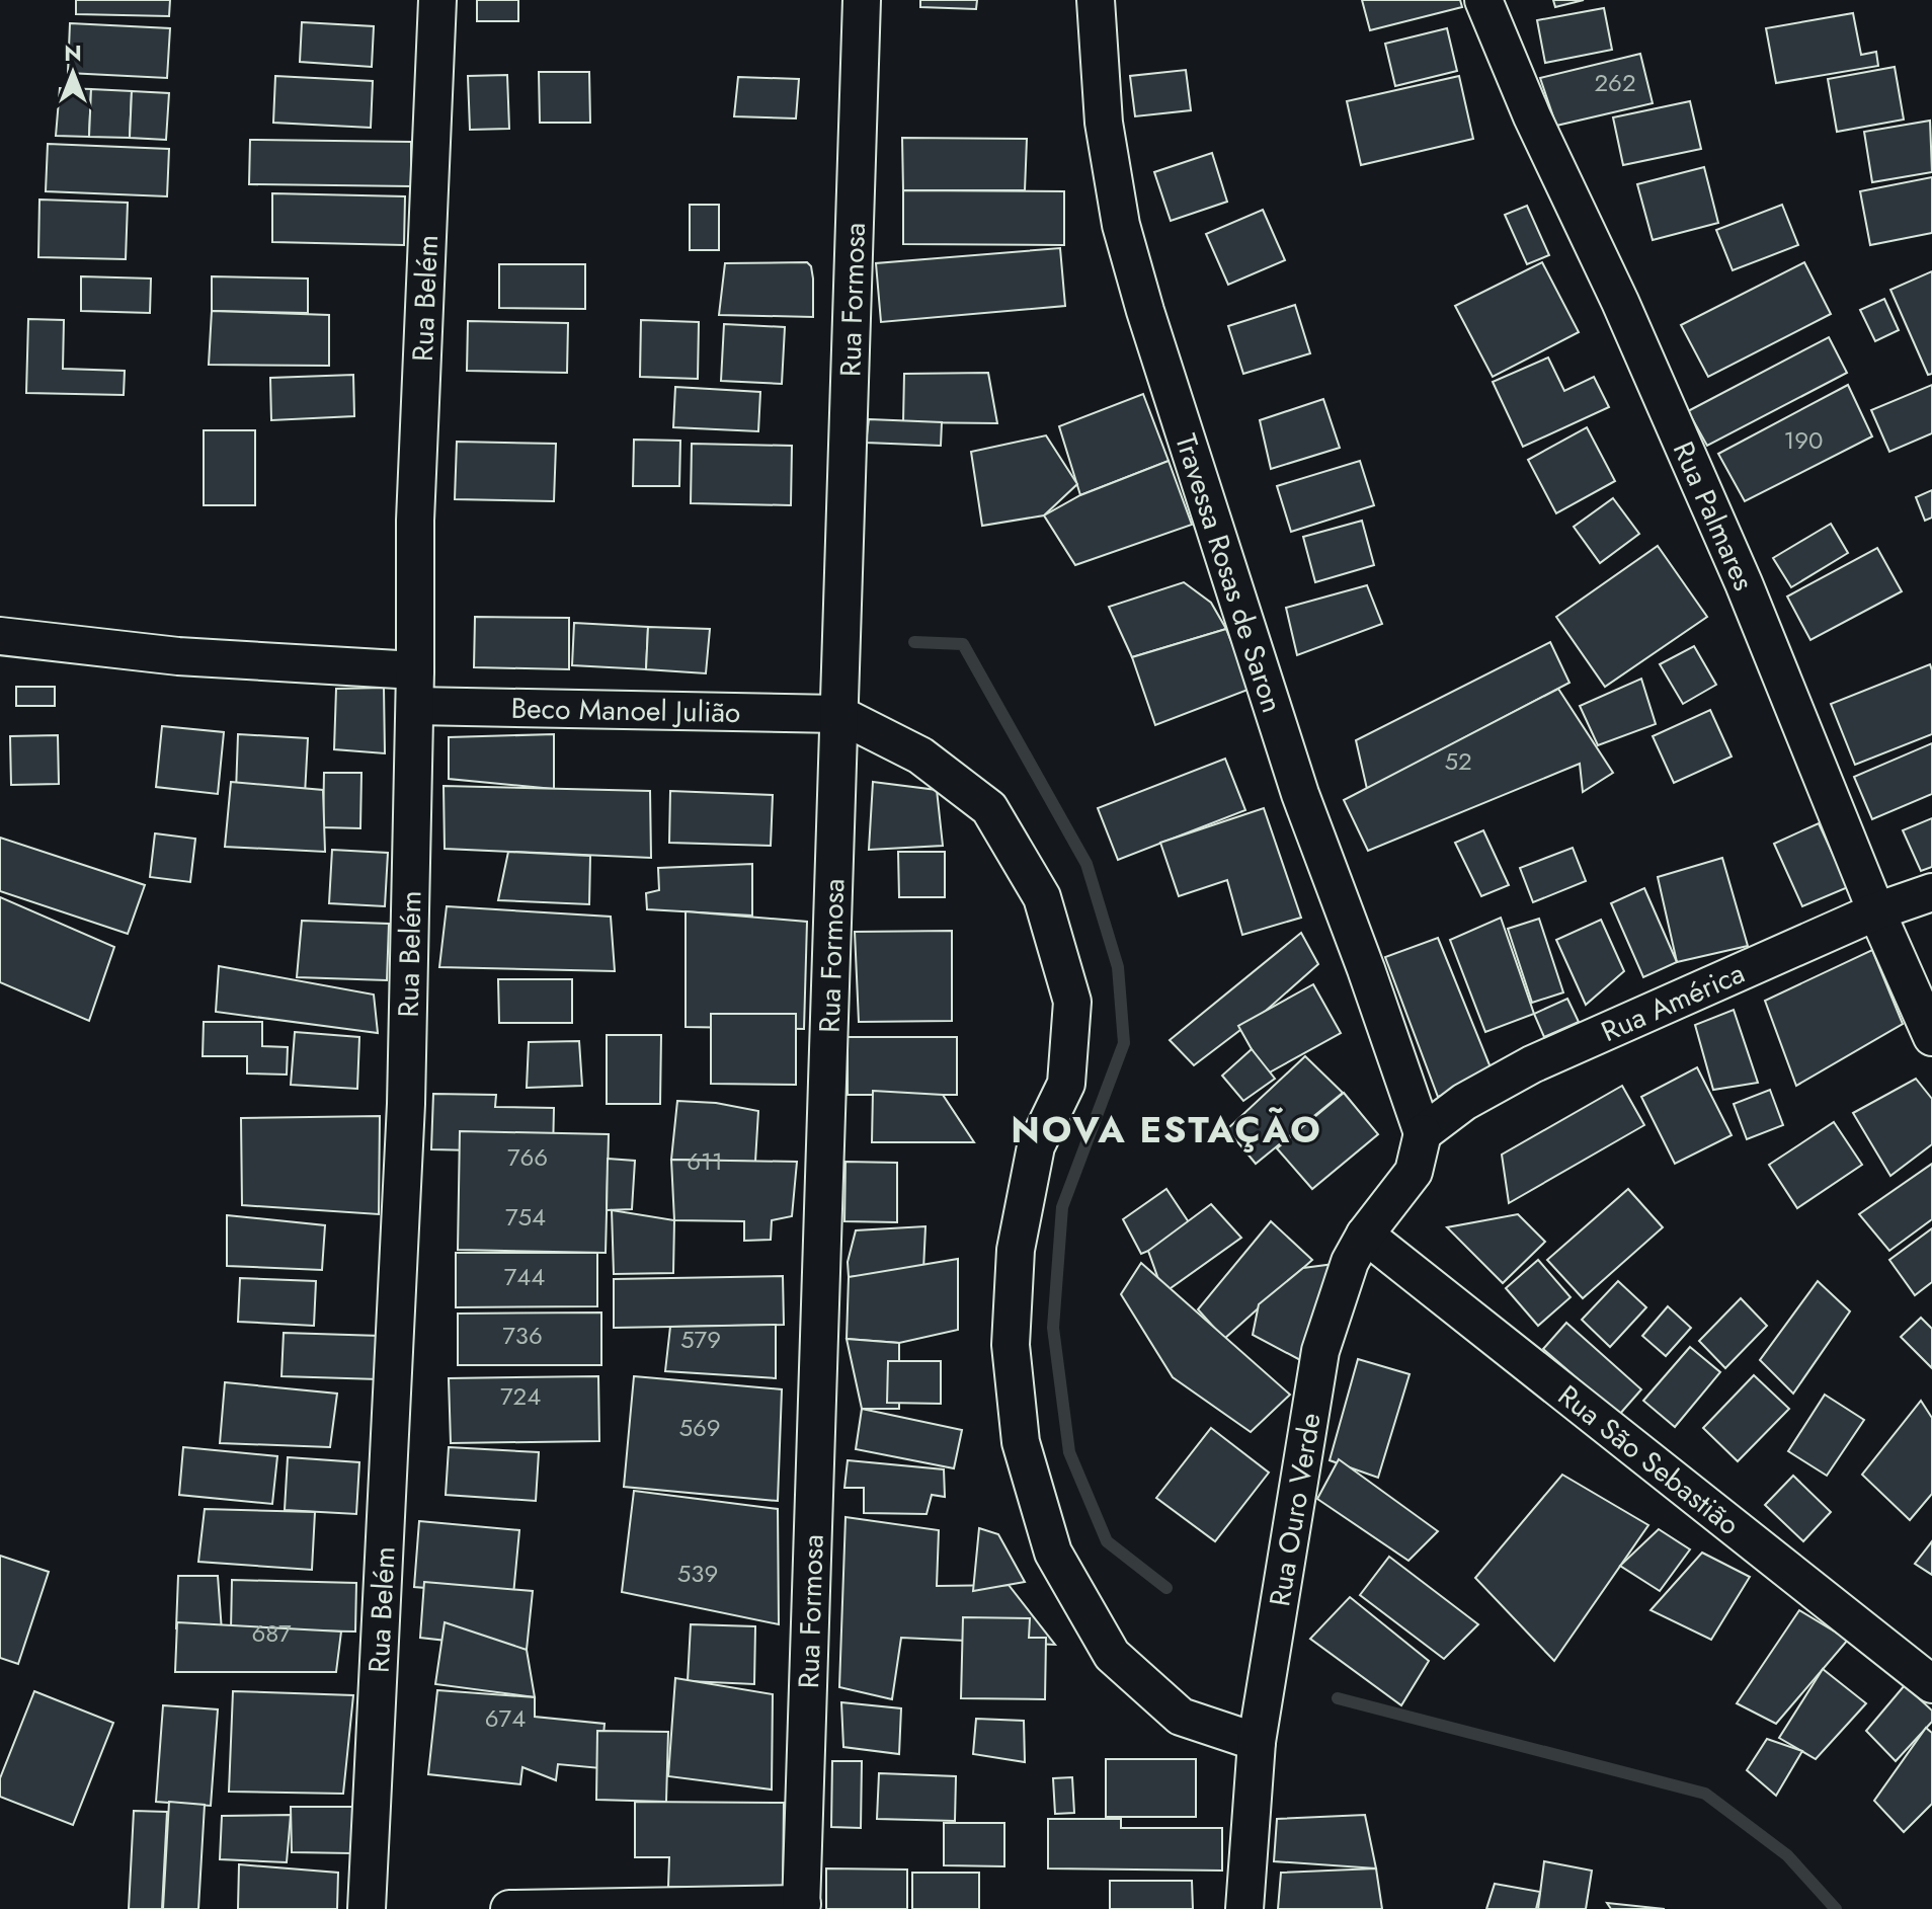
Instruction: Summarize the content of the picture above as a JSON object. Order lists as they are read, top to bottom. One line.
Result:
{"streets":{"street":["Rua Belém","Rua Formosa","Rua Palmares","Travessa Rosas de Saron","Beco Manoel Julião","Rua América","Rua São Sebastião","Rua Ouro Verde"]},"crossings":[["Rua Belém","Beco Manoel Julião"],["Rua Formosa","Beco Manoel Julião"],["Rua Palmares","Rua América"],["Travessa Rosas de Saron","Rua América"],["Travessa Rosas de Saron","Rua Ouro Verde"],["Rua América","Rua Ouro Verde"],["Rua São Sebastião","Rua Ouro Verde"]],"districts":["NOVA ESTAÇÃO"],"house_numbers":["262","190","52","766","611","754","744","736","579","724","569","539","687","674"],"north":"top"}
